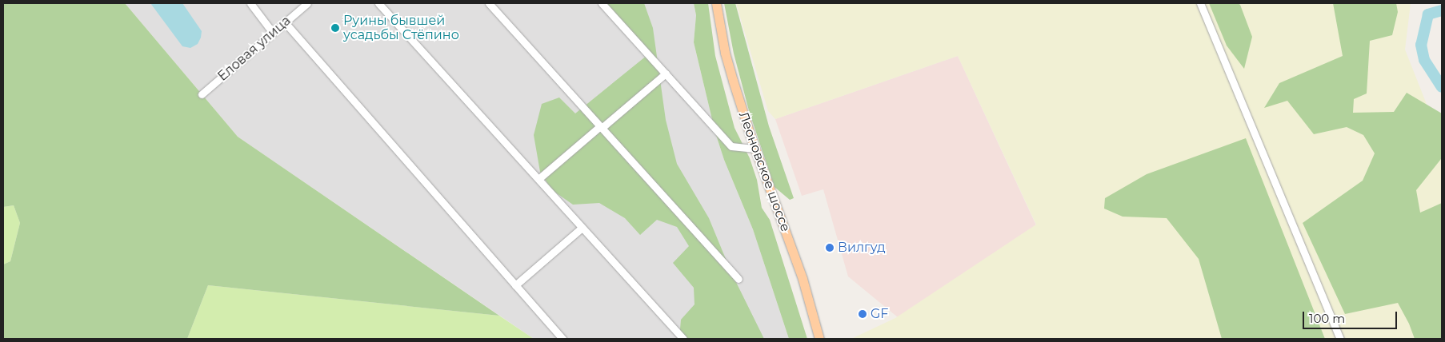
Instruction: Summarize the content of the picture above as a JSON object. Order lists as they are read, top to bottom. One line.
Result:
{"streets":{"main road":["Леоновское шоссе"],"street":["Еловая улица"]},"places":["Руины бывшей усадьбы Стёпино","Вилгуд","GF"],"scale_bar":"100 m"}
